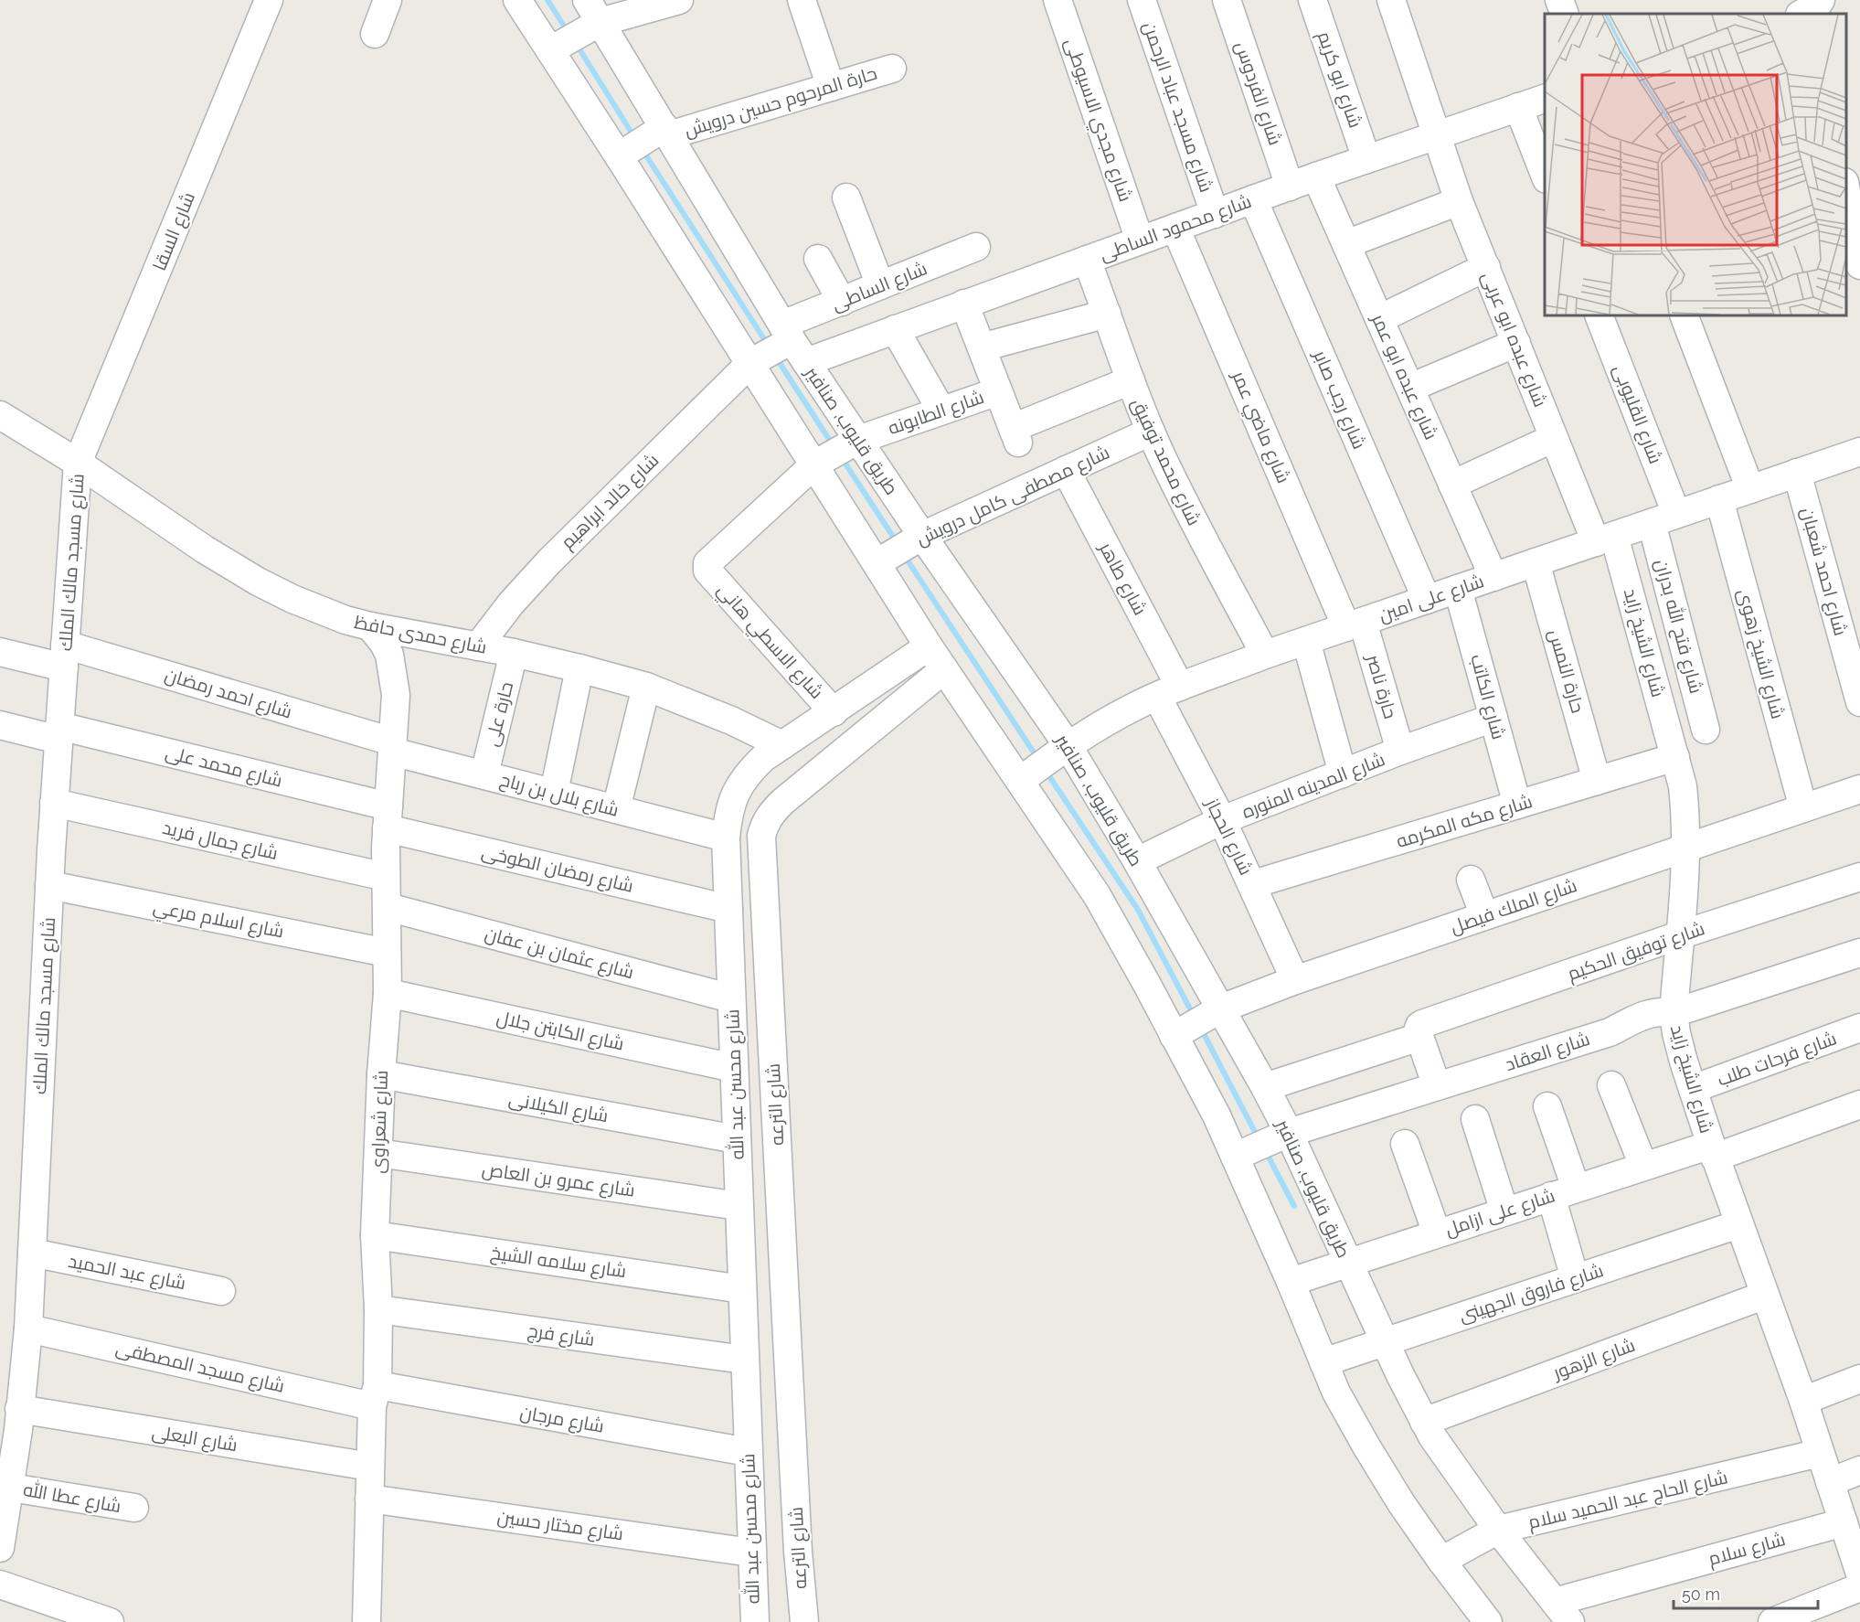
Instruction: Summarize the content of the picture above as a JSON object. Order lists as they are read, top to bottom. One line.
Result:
{"streets":{"street":["شارع ابو كريم","شارع الفردوس","حارة المرحوم حسين درويش","شارع مسجد عباد الرحمن","شارع مجدي الاسيوطى","شارع محمود الساطى","شارع السقا","شارع الساطى","شارع عبده ابو عربى","شارع عبده ابو عمر","شارع رجب صابر","شارع الطابونه","شارع القليوبى","شارع ماضي عمر","طريق قليوب, صنافير","شارع محمد توفيق","شارع مصطفى كامل درويش","شارع خالد ابراهيم","شارع مسجد مالك الملك","شارع احمد شعبان","شارع طاهر","شارع على امين","شارع فتح الله بدران","شارع حمدى حافظ","شارع الاسطي هاني","شارع الشيخ زايد","شارع الشيخ زهوى","حارة النمس","حارة ناصر","شارع احمد رمضان","شارع الكاتب","حارة على","شارع محمد على","شارع المدينه المنوره","شارع بلال بن رباح","شارع مكه المكرمه","شارع الحجاز","شارع جمال فريد","شارع رمضان الطوخى","شارع الملك فيصل","شارع اسلام مرعي","شارع توفيق الحكيم","شارع عثمان بن عفان","شارع الكابتن جلال","شارع العقاد","شارع فرحات طلب","شارع محسن عبد الله","شارع الترعه","شارع الكيلانى","شارع شعراوى","شارع عمرو بن العاص","شارع على ازامل","شارع سلامه الشيخ","شارع عبد الحميد","شارع فاروق الجهينى","شارع فرج","شارع الزهور","شارع مسجد المصطفى","شارع مرجان","شارع البعلى","شارع عطا الله","شارع الحاج عبد الحميد سلام","شارع مختار حسين","شارع سلام"]},"crossings":[["شارع ابو كريم","شارع محمود الساطى"],["شارع الفردوس","شارع محمود الساطى"],["حارة المرحوم حسين درويش","طريق قليوب, صنافير"],["شارع مسجد عباد الرحمن","شارع محمود الساطى"],["شارع مجدي الاسيوطى","شارع محمود الساطى"],["شارع محمود الساطى","شارع عبده ابو عربى"],["شارع محمود الساطى","شارع عبده ابو عمر"],["شارع محمود الساطى","شارع رجب صابر"],["شارع محمود الساطى","شارع ماضي عمر"],["شارع محمود الساطى","طريق قليوب, صنافير"],["شارع محمود الساطى","شارع محمد توفيق"],["شارع السقا","شارع مسجد مالك الملك"],["شارع السقا","شارع حمدى حافظ"],["شارع الساطى","طريق قليوب, صنافير"],["شارع الساطى","شارع خالد ابراهيم"],["شارع عبده ابو عربى","شارع على امين"],["شارع عبده ابو عربى","شارع الشيخ زايد"],["شارع عبده ابو عمر","شارع على امين"],["شارع رجب صابر","شارع على امين"],["شارع الطابونه","طريق قليوب, صنافير"],["شارع الطابونه","شارع الاسطي هاني"],["شارع القليوبى","شارع على امين"],["شارع القليوبى","شارع فتح الله بدران"],["شارع ماضي عمر","شارع على امين"],["شارع ماضي عمر","حارة ناصر"],["طريق قليوب, صنافير","شارع مصطفى كامل درويش"],["طريق قليوب, صنافير","شارع على امين"],["طريق قليوب, صنافير","شارع المدينه المنوره"],["طريق قليوب, صنافير","شارع الملك فيصل"],["طريق قليوب, صنافير","شارع توفيق الحكيم"],["طريق قليوب, صنافير","شارع العقاد"],["طريق قليوب, صنافير","شارع على ازامل"],["طريق قليوب, صنافير","شارع فاروق الجهينى"],["طريق قليوب, صنافير","شارع الزهور"],["طريق قليوب, صنافير","شارع الحاج عبد الحميد سلام"],["طريق قليوب, صنافير","شارع سلام"],["شارع محمد توفيق","شارع مصطفى كامل درويش"],["شارع محمد توفيق","شارع على امين"],["شارع مصطفى كامل درويش","شارع طاهر"],["شارع خالد ابراهيم","شارع حمدى حافظ"],["شارع مسجد مالك الملك","شارع حمدى حافظ"],["شارع مسجد مالك الملك","شارع احمد رمضان"],["شارع مسجد مالك الملك","شارع محمد على"],["شارع مسجد مالك الملك","شارع جمال فريد"],["شارع مسجد مالك الملك","شارع اسلام مرعي"],["شارع مسجد مالك الملك","شارع عبد الحميد"],["شارع مسجد مالك الملك","شارع مسجد المصطفى"],["شارع مسجد مالك الملك","شارع البعلى"],["شارع مسجد مالك الملك","شارع عطا الله"],["شارع احمد شعبان","شارع على امين"],["شارع طاهر","شارع على امين"],["شارع طاهر","شارع الحجاز"],["شارع على امين","شارع فتح الله بدران"],["شارع على امين","شارع الشيخ زايد"],["شارع على امين","شارع الشيخ زهوى"],["شارع على امين","حارة النمس"],["شارع على امين","حارة ناصر"],["شارع على امين","شارع الكاتب"],["شارع على امين","شارع الحجاز"],["شارع حمدى حافظ","حارة على"],["شارع حمدى حافظ","شارع محسن عبد الله"],["شارع حمدى حافظ","شارع شعراوى"],["شارع الاسطي هاني","شارع محسن عبد الله"],["شارع الشيخ زايد","شارع مكه المكرمه"],["شارع الشيخ زايد","شارع الملك فيصل"],["شارع الشيخ زايد","شارع توفيق الحكيم"],["شارع الشيخ زايد","شارع العقاد"],["شارع الشيخ زايد","شارع فرحات طلب"],["شارع الشيخ زايد","شارع على ازامل"],["شارع الشيخ زايد","شارع فاروق الجهينى"],["شارع الشيخ زايد","شارع الزهور"],["شارع الشيخ زايد","شارع الحاج عبد الحميد سلام"],["شارع الشيخ زايد","شارع سلام"],["شارع الشيخ زهوى","شارع الملك فيصل"],["حارة النمس","شارع مكه المكرمه"],["حارة ناصر","شارع المدينه المنوره"],["شارع احمد رمضان","شارع بلال بن رباح"],["شارع احمد رمضان","شارع شعراوى"],["شارع الكاتب","شارع المدينه المنوره"],["شارع الكاتب","شارع مكه المكرمه"],["حارة على","شارع بلال بن رباح"],["شارع محمد على","شارع رمضان الطوخى"],["شارع محمد على","شارع شعراوى"],["شارع المدينه المنوره","شارع الحجاز"],["شارع بلال بن رباح","شارع محسن عبد الله"],["شارع بلال بن رباح","شارع شعراوى"],["شارع مكه المكرمه","شارع الحجاز"],["شارع الحجاز","شارع الملك فيصل"],["شارع جمال فريد","شارع شعراوى"],["شارع رمضان الطوخى","شارع محسن عبد الله"],["شارع رمضان الطوخى","شارع شعراوى"],["شارع اسلام مرعي","شارع شعراوى"],["شارع عثمان بن عفان","شارع محسن عبد الله"],["شارع عثمان بن عفان","شارع شعراوى"],["شارع الكابتن جلال","شارع محسن عبد الله"],["شارع الكابتن جلال","شارع شعراوى"],["شارع محسن عبد الله","شارع الكيلانى"],["شارع محسن عبد الله","شارع عمرو بن العاص"],["شارع محسن عبد الله","شارع سلامه الشيخ"],["شارع محسن عبد الله","شارع فرج"],["شارع محسن عبد الله","شارع مرجان"],["شارع محسن عبد الله","شارع مختار حسين"],["شارع الكيلانى","شارع شعراوى"],["شارع شعراوى","شارع عمرو بن العاص"],["شارع شعراوى","شارع سلامه الشيخ"],["شارع شعراوى","شارع فرج"],["شارع شعراوى","شارع مسجد المصطفى"],["شارع شعراوى","شارع مرجان"],["شارع شعراوى","شارع البعلى"],["شارع شعراوى","شارع مختار حسين"],["شارع مسجد المصطفى","شارع مرجان"]],"scale_bar":"50 m"}
